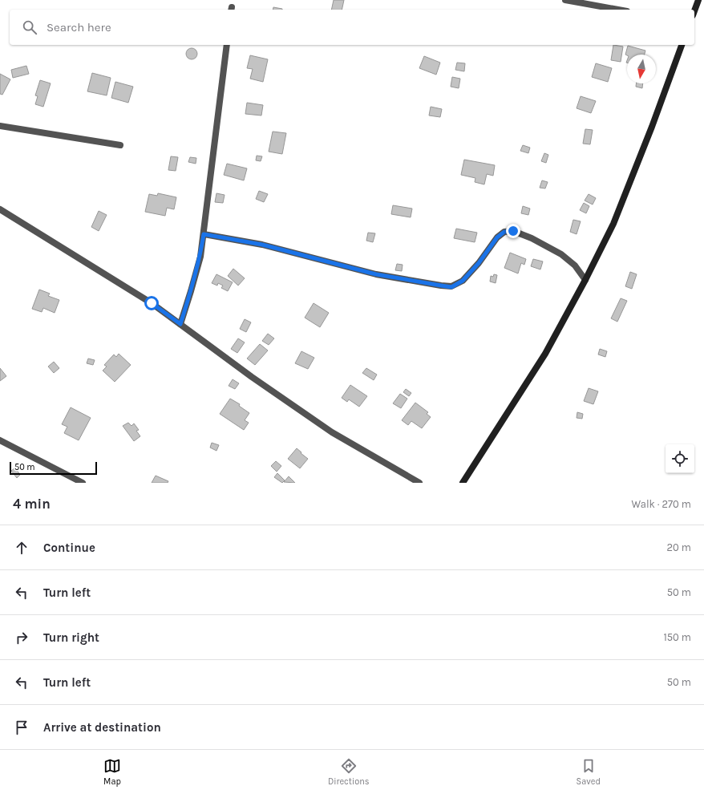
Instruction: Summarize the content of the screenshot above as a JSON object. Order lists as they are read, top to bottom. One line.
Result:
{"scale_bar":"50 m","north":"bottom","page":{"search":"Search here","scale":"50 m","heading":["4 min","Walk · 270 m"],"list":[["Continue","20 m"],["Turn left","50 m"],["Turn right","150 m"],["Turn left","50 m"],"Arrive at destination"],"nav":["Map","Directions","Saved"]}}
